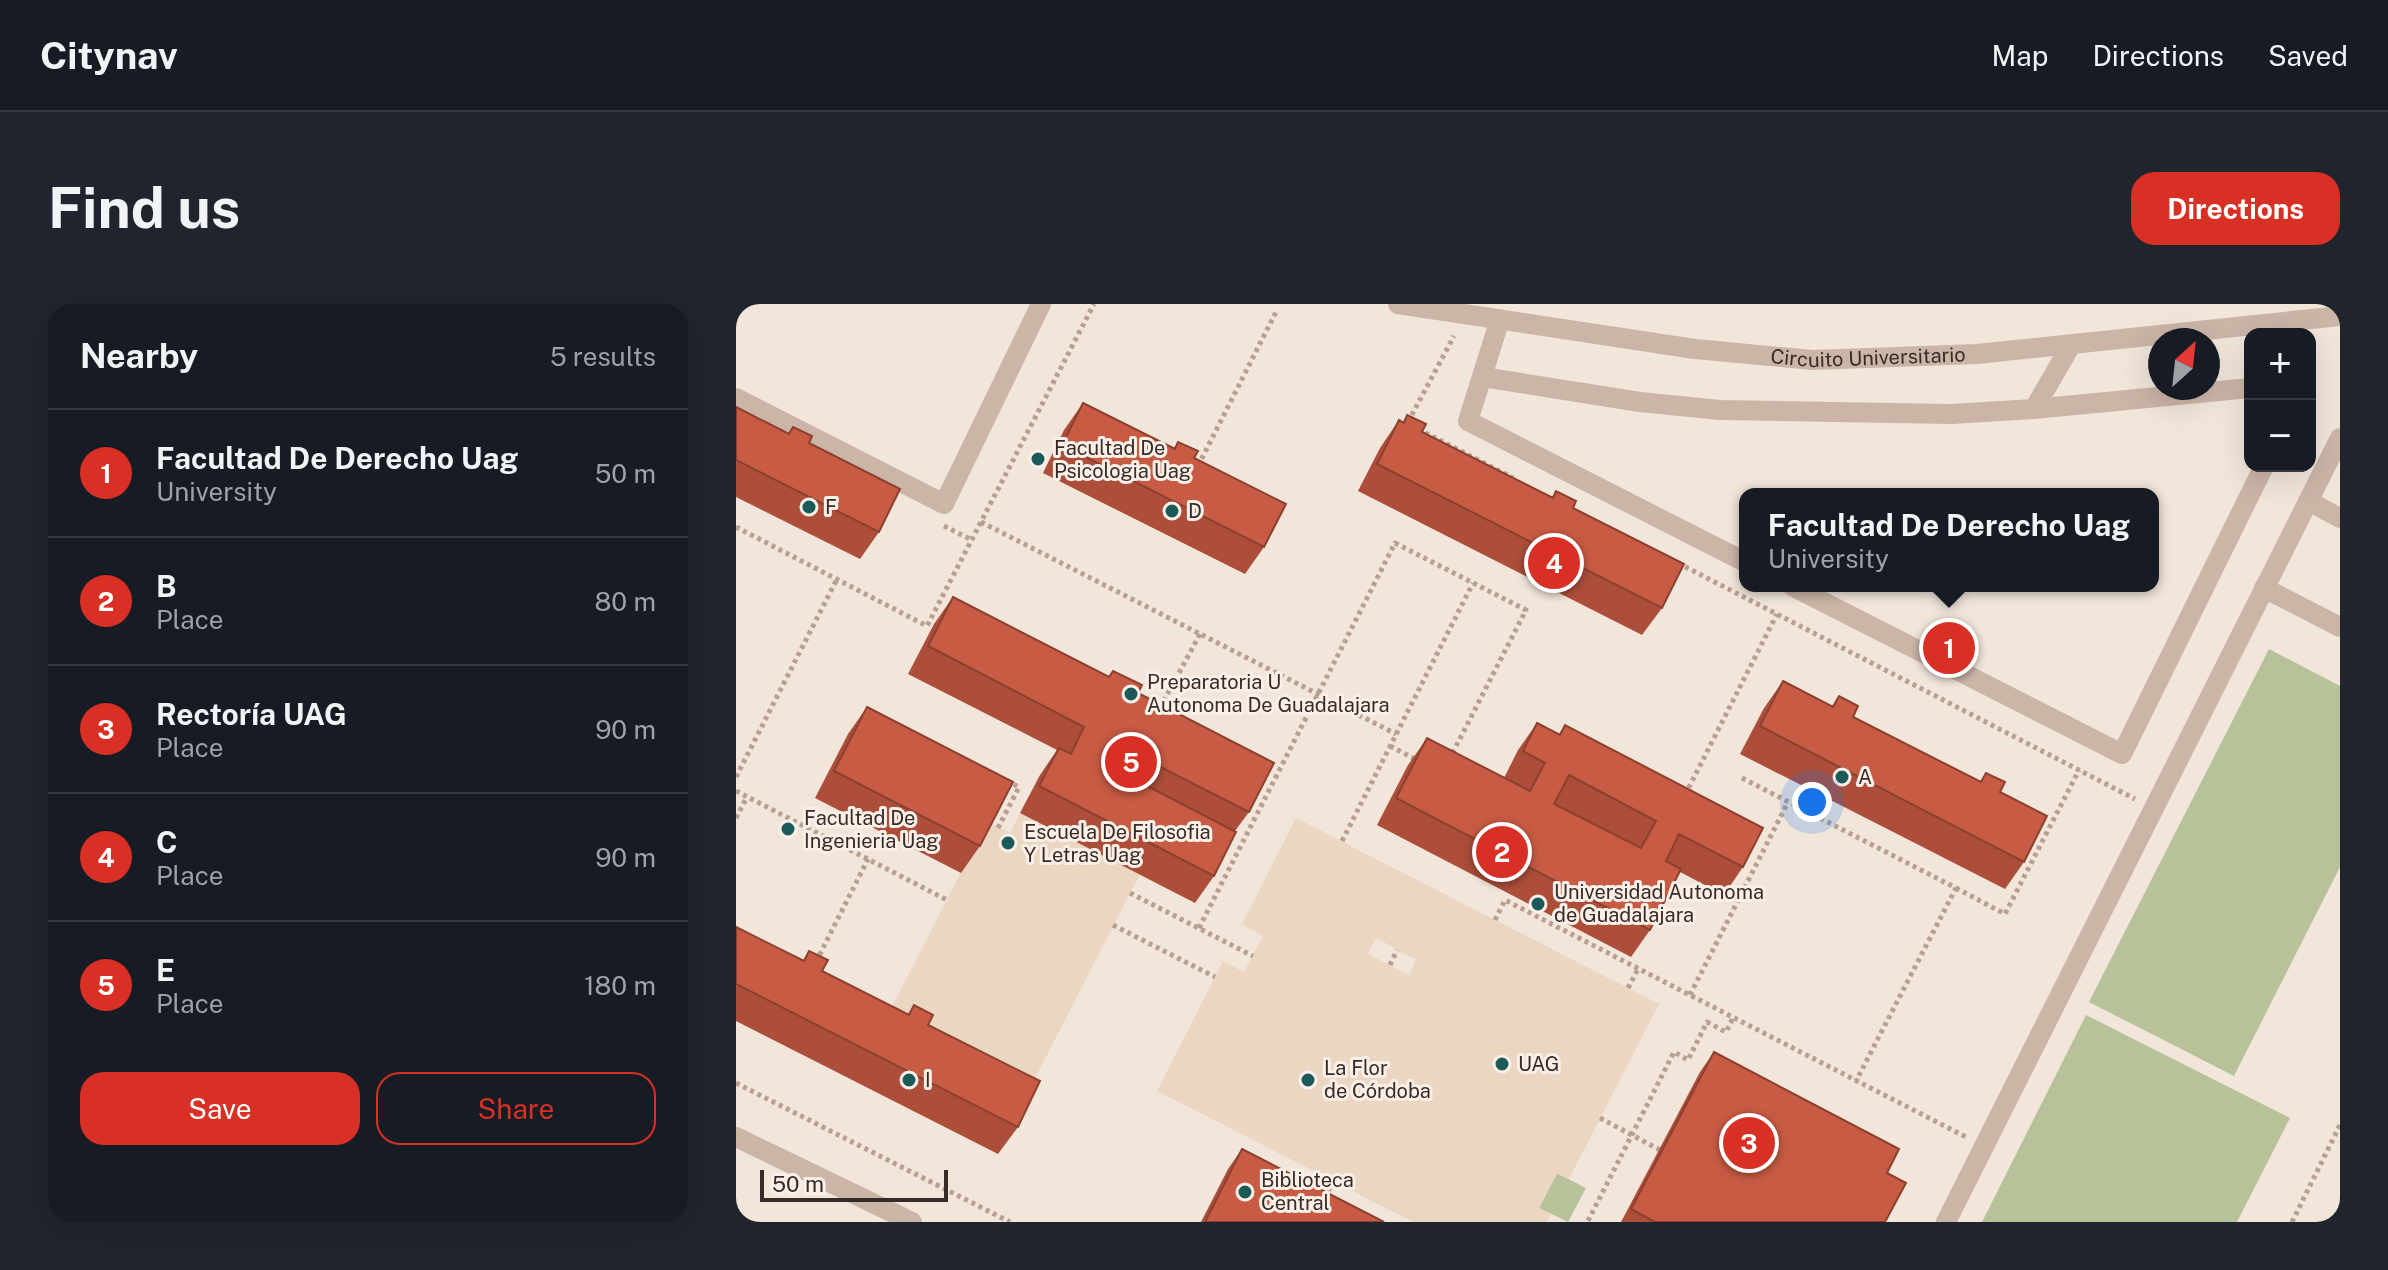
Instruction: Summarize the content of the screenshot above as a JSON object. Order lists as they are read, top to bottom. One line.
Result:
{"streets":{"street":["Circuito Universitario"]},"places":["Facultad De Psicologia Uag","F","D","Preparatoria U Autonoma De Guadalajara","A","Facultad De Ingenieria Uag","Escuela De Filosofia Y Letras Uag","Universidad Autonoma de Guadalajara","UAG","I","La Flor de Córdoba","Biblioteca Central"],"scale_bar":"50 m","north":"top right","page":{"header":"Citynav","nav":["Map","Directions","Saved"],"buttons":["Directions",["Save","Share"]],"title":"Find us","heading":["Nearby","5 results"],"map_buttons":["+","−"],"list":[{"mark":"1","name":"Facultad De Derecho Uag","note":"University","value":"50 m"},{"mark":"2","name":"B","note":"Place","value":"80 m"},{"mark":"3","name":"Rectoría UAG","note":"Place","value":"90 m"},{"mark":"4","name":"C","note":"Place","value":"90 m"},{"mark":"5","name":"E","note":"Place","value":"180 m"}],"popup":["Facultad De Derecho Uag","University"],"pins":["4","1","5","2","3"],"scale":"50 m"}}
